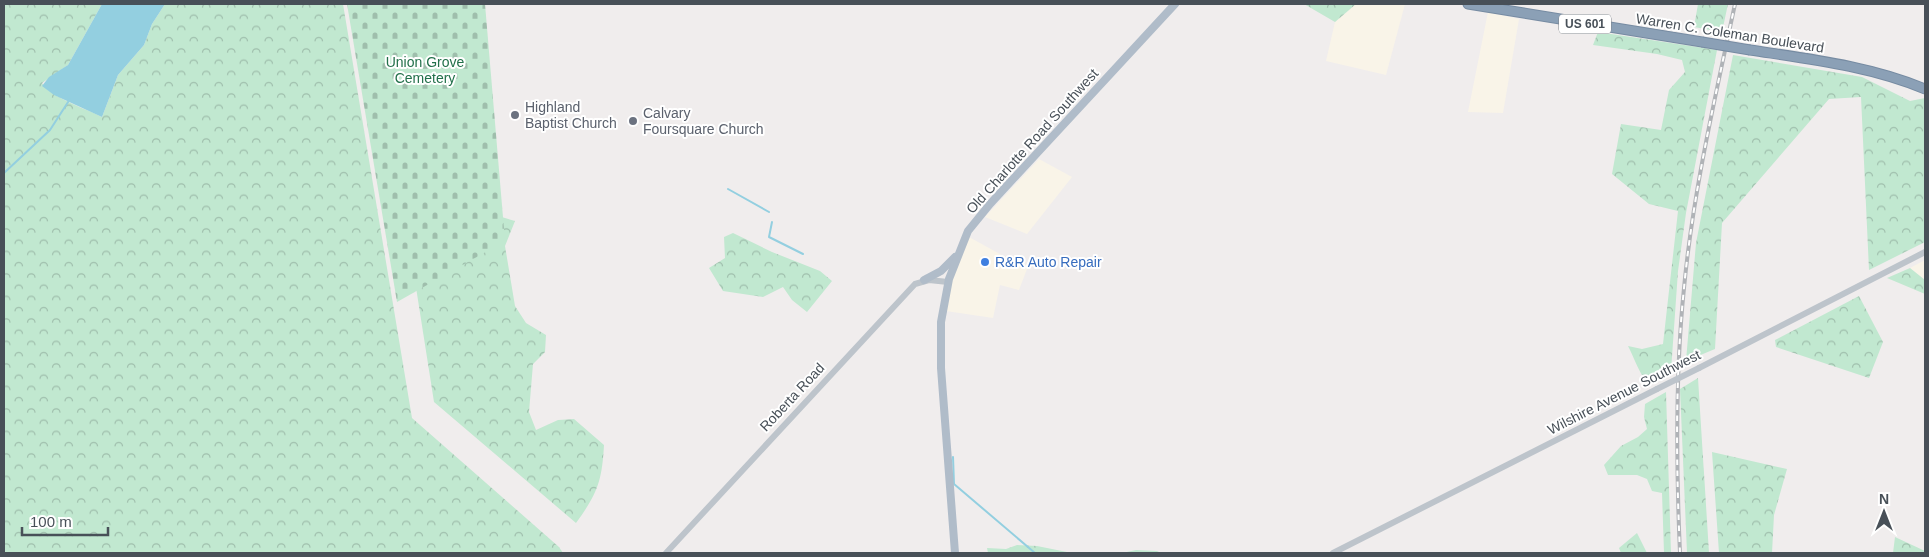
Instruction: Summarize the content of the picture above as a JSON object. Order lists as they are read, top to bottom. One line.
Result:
{"streets":{"highway":["US 601","Warren C. Coleman Boulevard"],"main road":["Old Charlotte Road Southwest"],"street":["Wilshire Avenue Southwest","Roberta Road"]},"parks":["Union Grove Cemetery"],"places":["Highland Baptist Church","Calvary Foursquare Church","R&R Auto Repair"],"scale_bar":"100 m","north":"top"}
